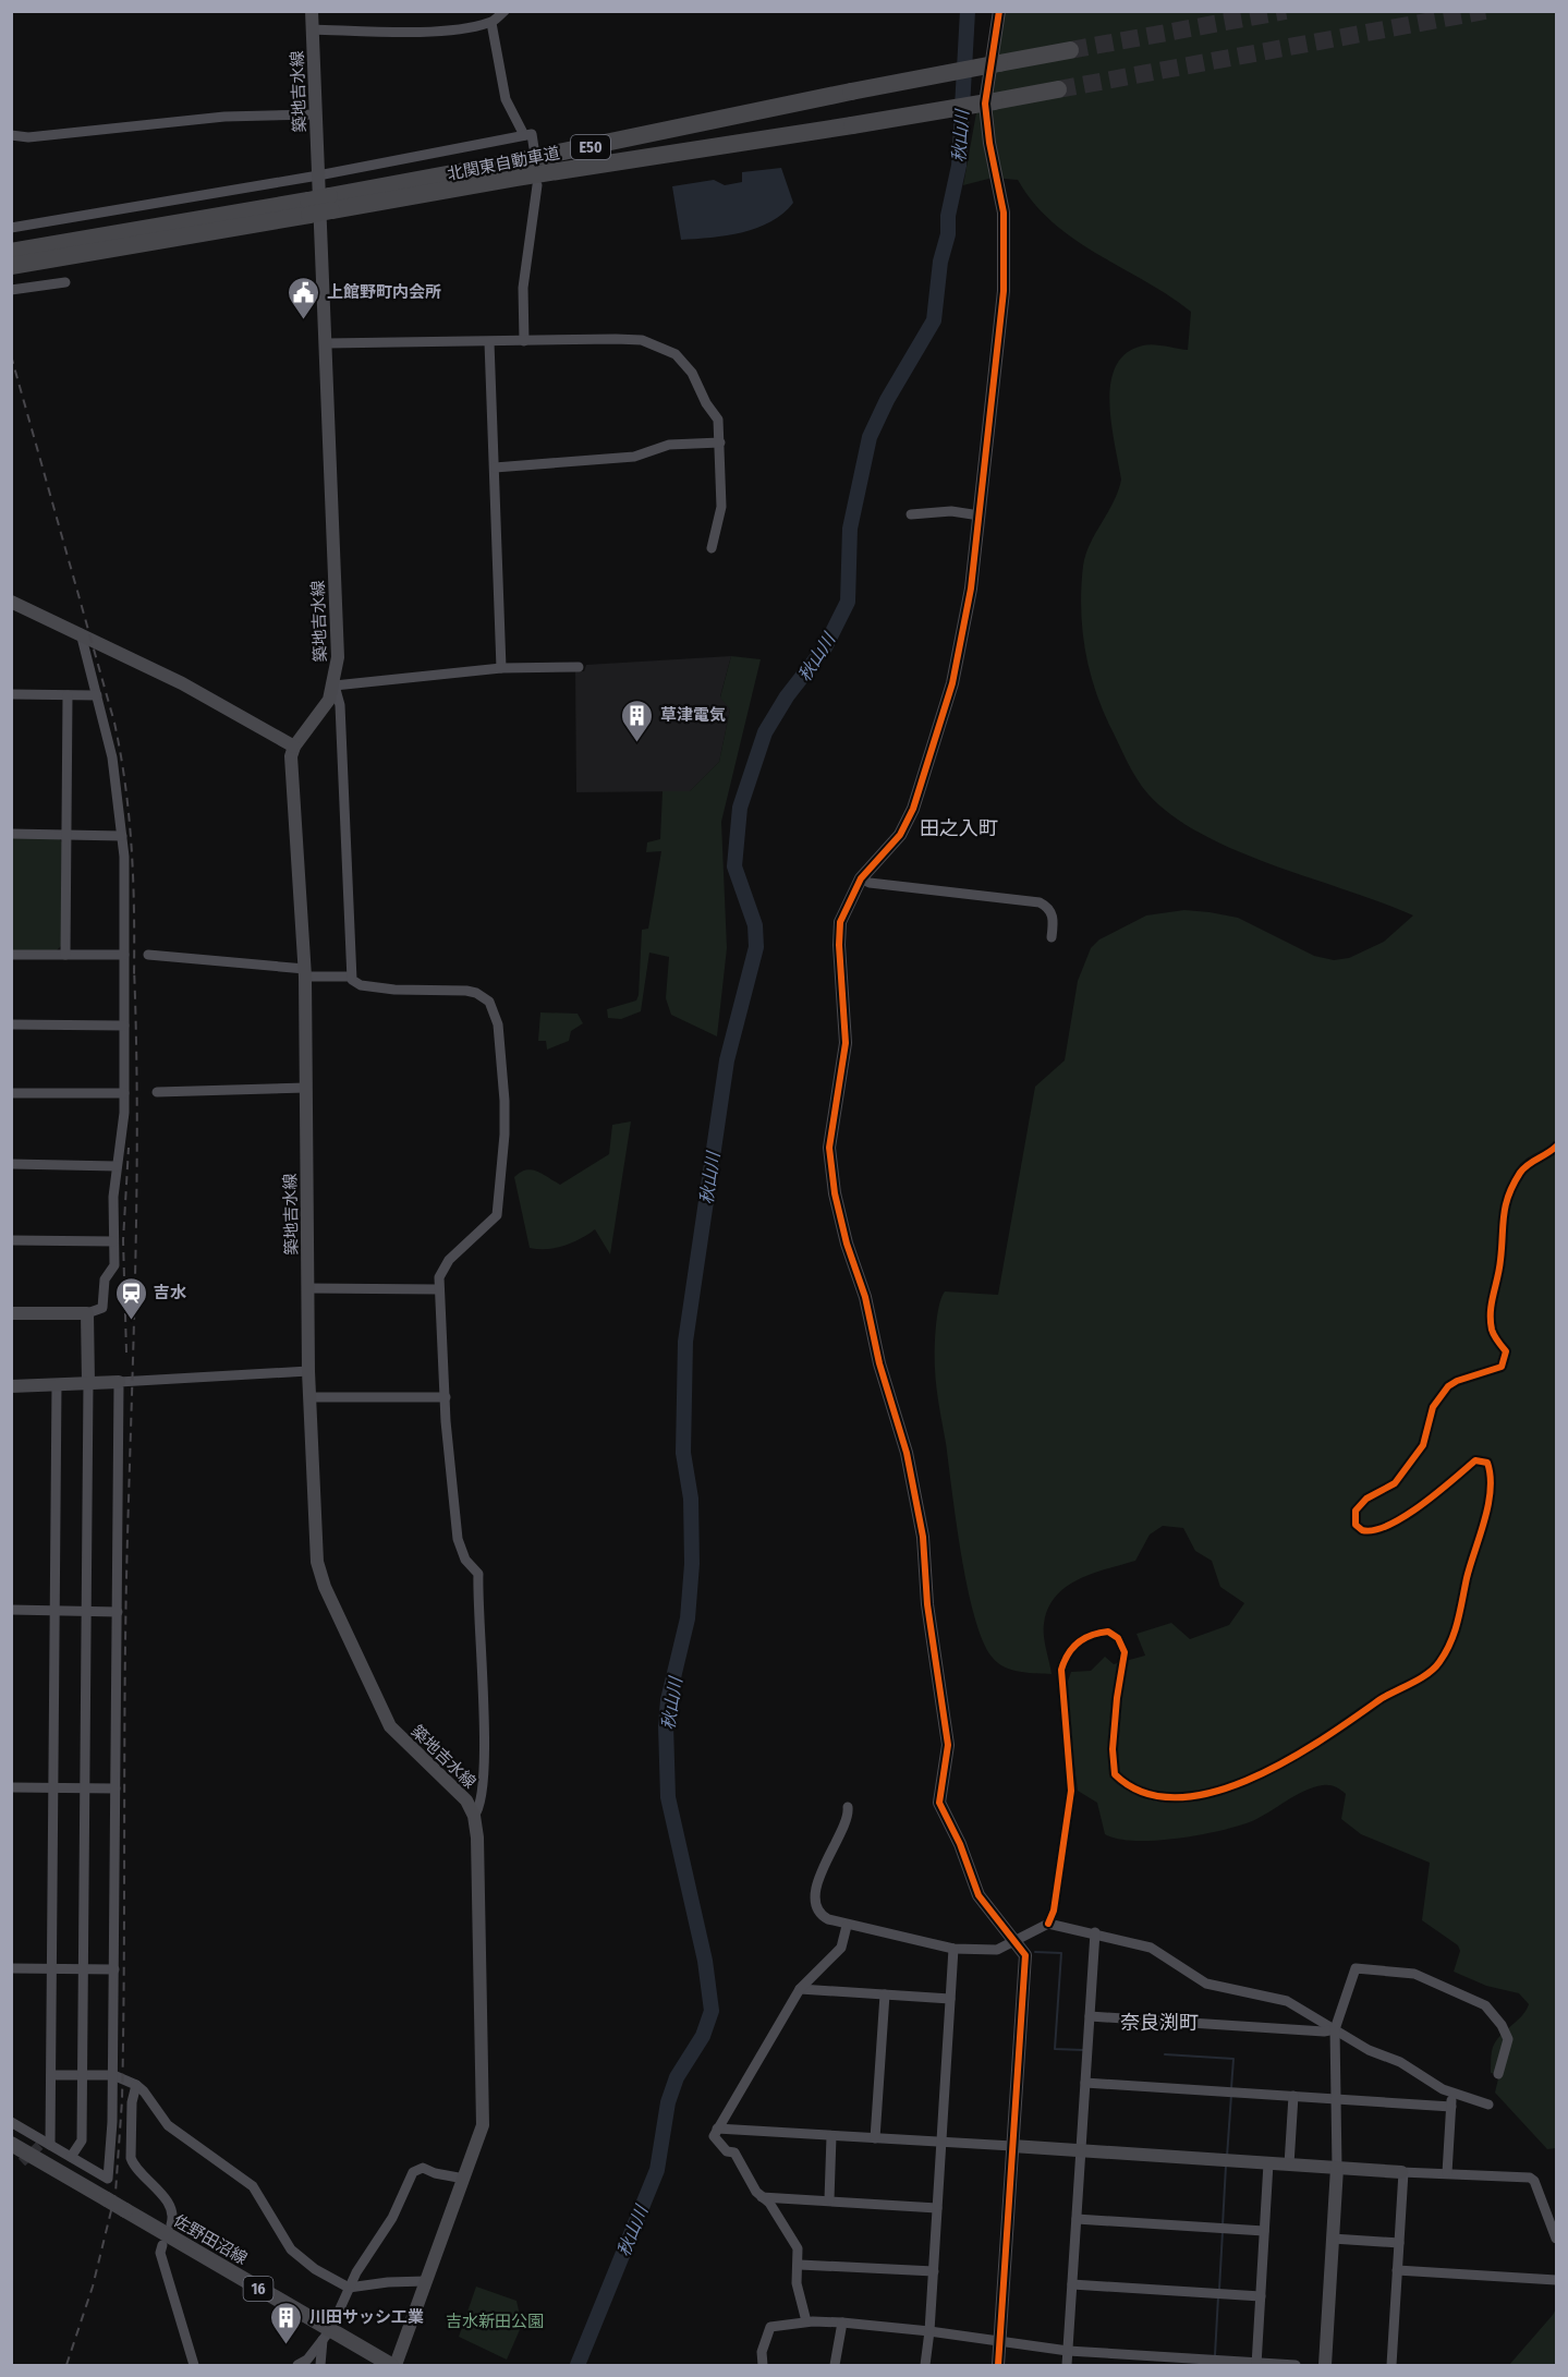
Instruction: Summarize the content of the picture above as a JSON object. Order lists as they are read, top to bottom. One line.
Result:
{"streets":{"highway":["E50","北関東自動車道"],"main road":["佐野田沼線","16"],"street":["築地吉水線"]},"districts":["田之入町","奈良渕町"],"water":["秋山川"],"parks":["吉水新田公園"],"places":{"public building":["上館野町内会所"],"building":["草津電気","川田サッシ工業"],"station":["吉水"]}}
